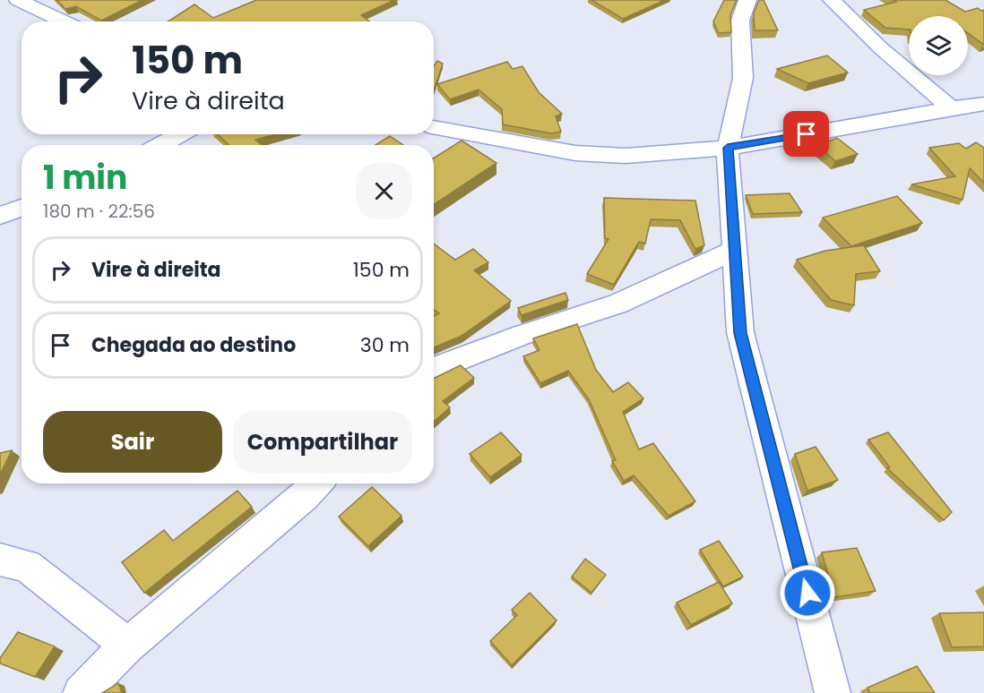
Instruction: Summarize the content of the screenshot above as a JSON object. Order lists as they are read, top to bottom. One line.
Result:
{"page":{"turn":["150 m","Vire à direita"],"heading":["1 min","180 m · 22:56"],"list":[{"name":"Vire à direita","value":"150 m"},{"name":"Chegada ao destino","value":"30 m"}],"buttons":["Sair","Compartilhar"]}}
